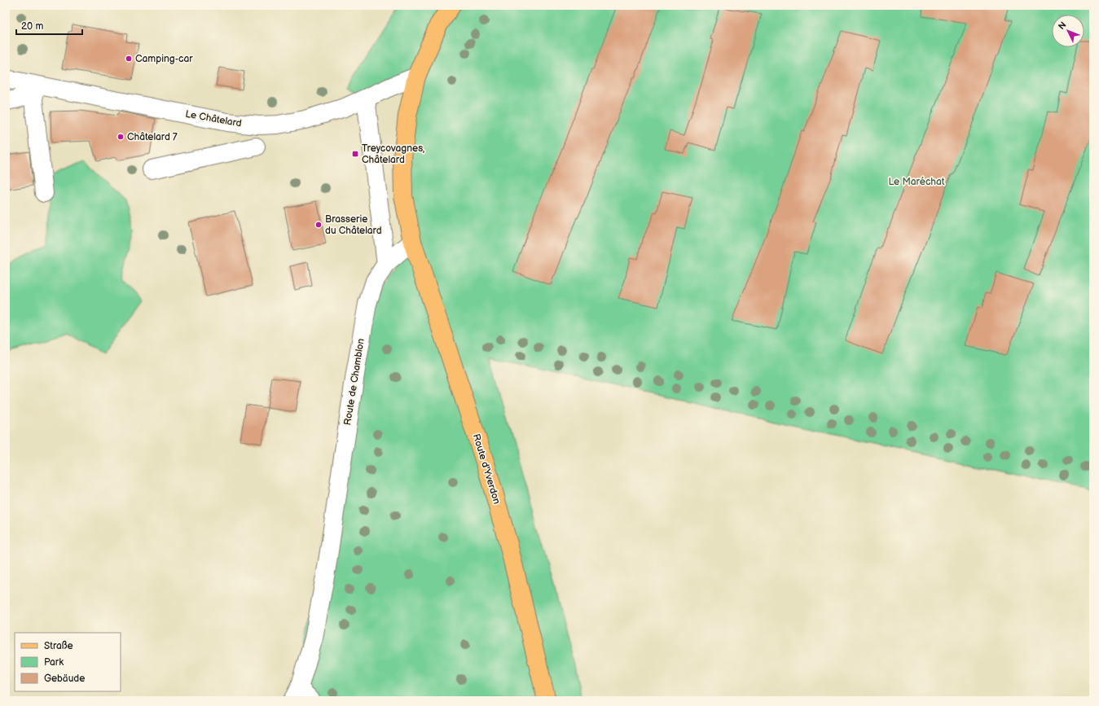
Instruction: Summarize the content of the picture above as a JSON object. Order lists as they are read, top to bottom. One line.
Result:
{"streets":{"main road":["Route d'Yverdon"],"street":["Le Châtelard","Route de Chamblon"]},"crossings":[["Route de Chamblon","Route d'Yverdon"]],"parks":["Le Maréchat"],"places":{"other":["Camping-car","Châtelard 7","Brasserie du Châtelard"],"transit":["Treycovagnes, Châtelard"]},"legend":["Straße","Park","Gebäude"],"scale_bar":"20 m","north":"top left"}
